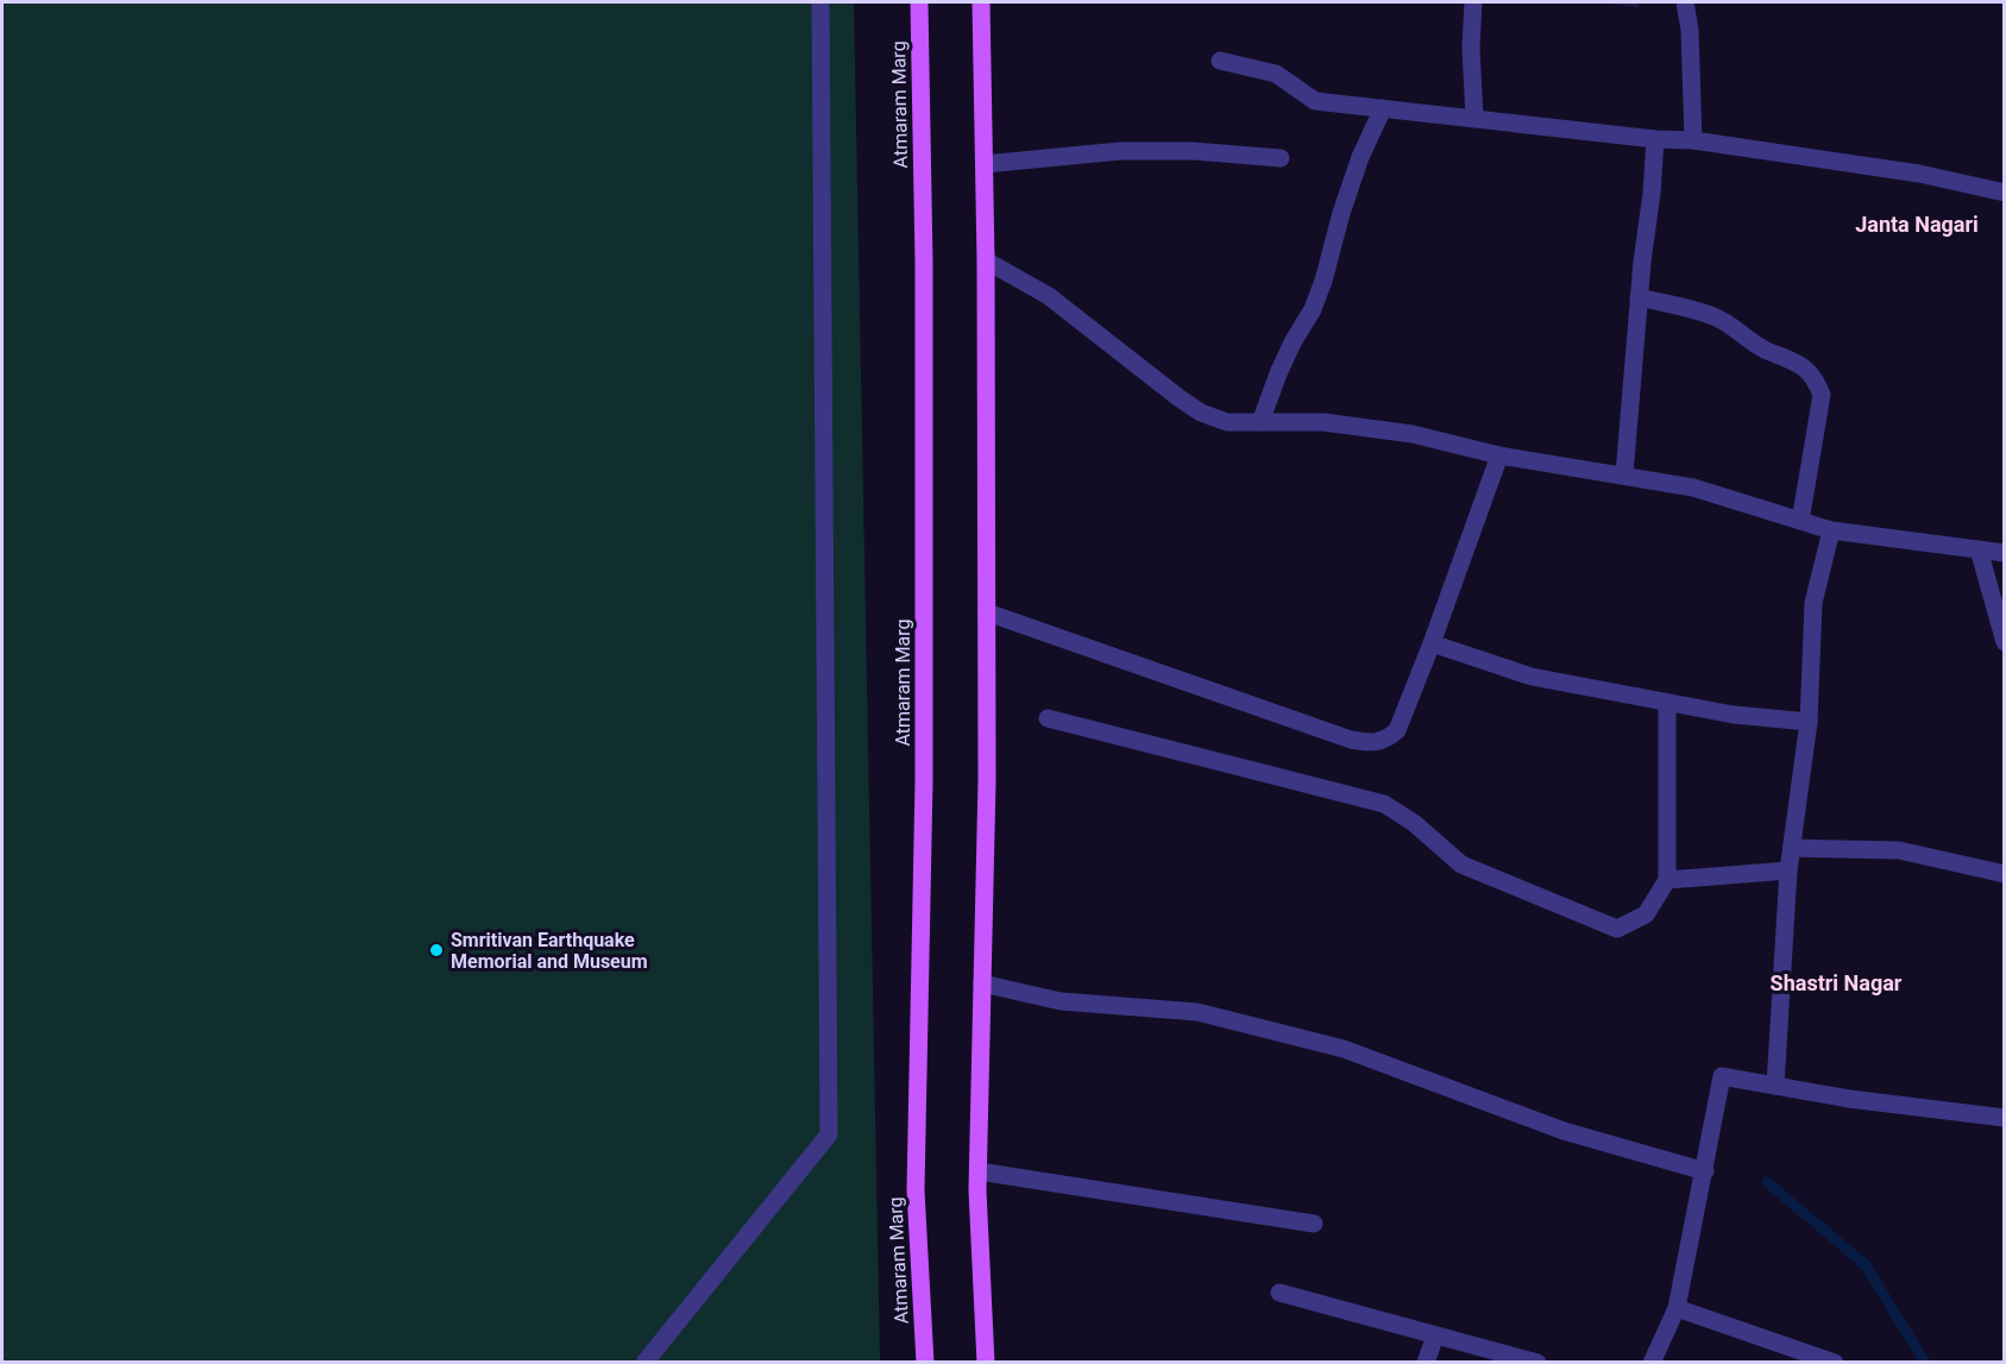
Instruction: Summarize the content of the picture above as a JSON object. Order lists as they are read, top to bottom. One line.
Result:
{"streets":{"main road":["Atmaram Marg"]},"districts":["Janta Nagari","Shastri Nagar"],"places":["Smritivan Earthquake Memorial and Museum"]}
